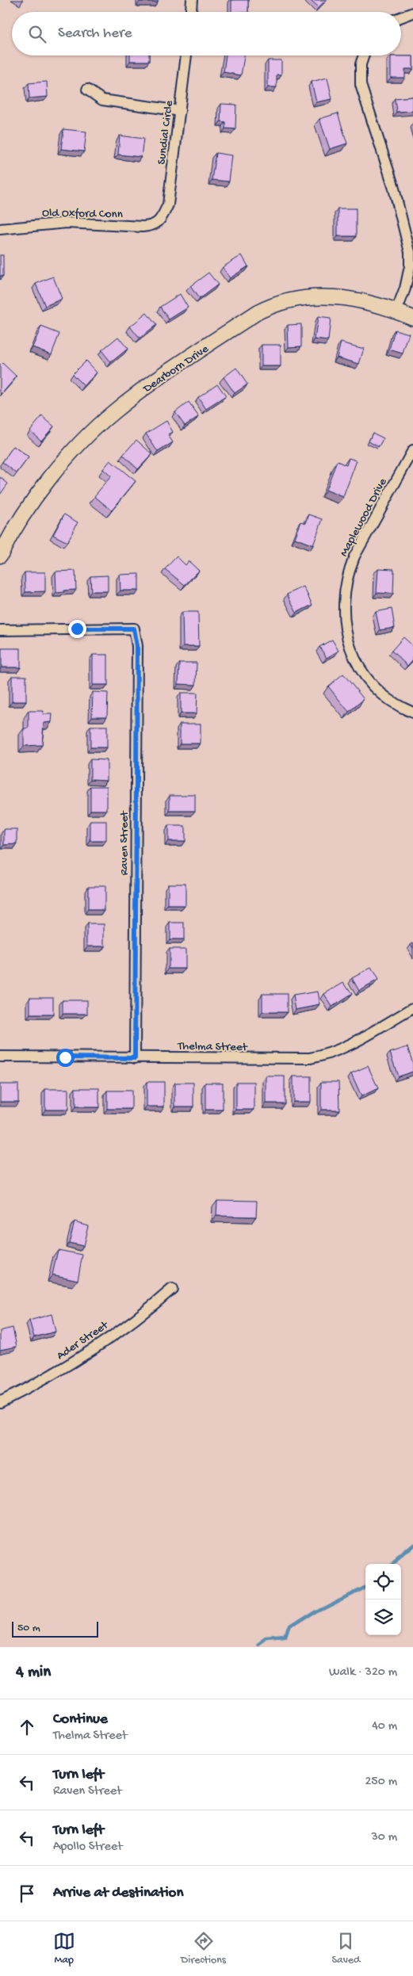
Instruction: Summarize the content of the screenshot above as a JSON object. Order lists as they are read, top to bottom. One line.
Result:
{"streets":{"street":["Sundial Circle","Old Oxford Conn","Dearborn Drive","Maplewood Drive","Raven Street","Thelma Street","Ader Street"]},"crossings":[["Sundial Circle","Old Oxford Conn"],["Raven Street","Thelma Street"]],"scale_bar":"50 m","page":{"search":"Search here","scale":"50 m","heading":["4 min","Walk · 320 m"],"list":[["Continue","Thelma Street","40 m"],["Turn left","Raven Street","250 m"],["Turn left","Apollo Street","30 m"],"Arrive at destination"],"nav":["Map","Directions","Saved"]}}
